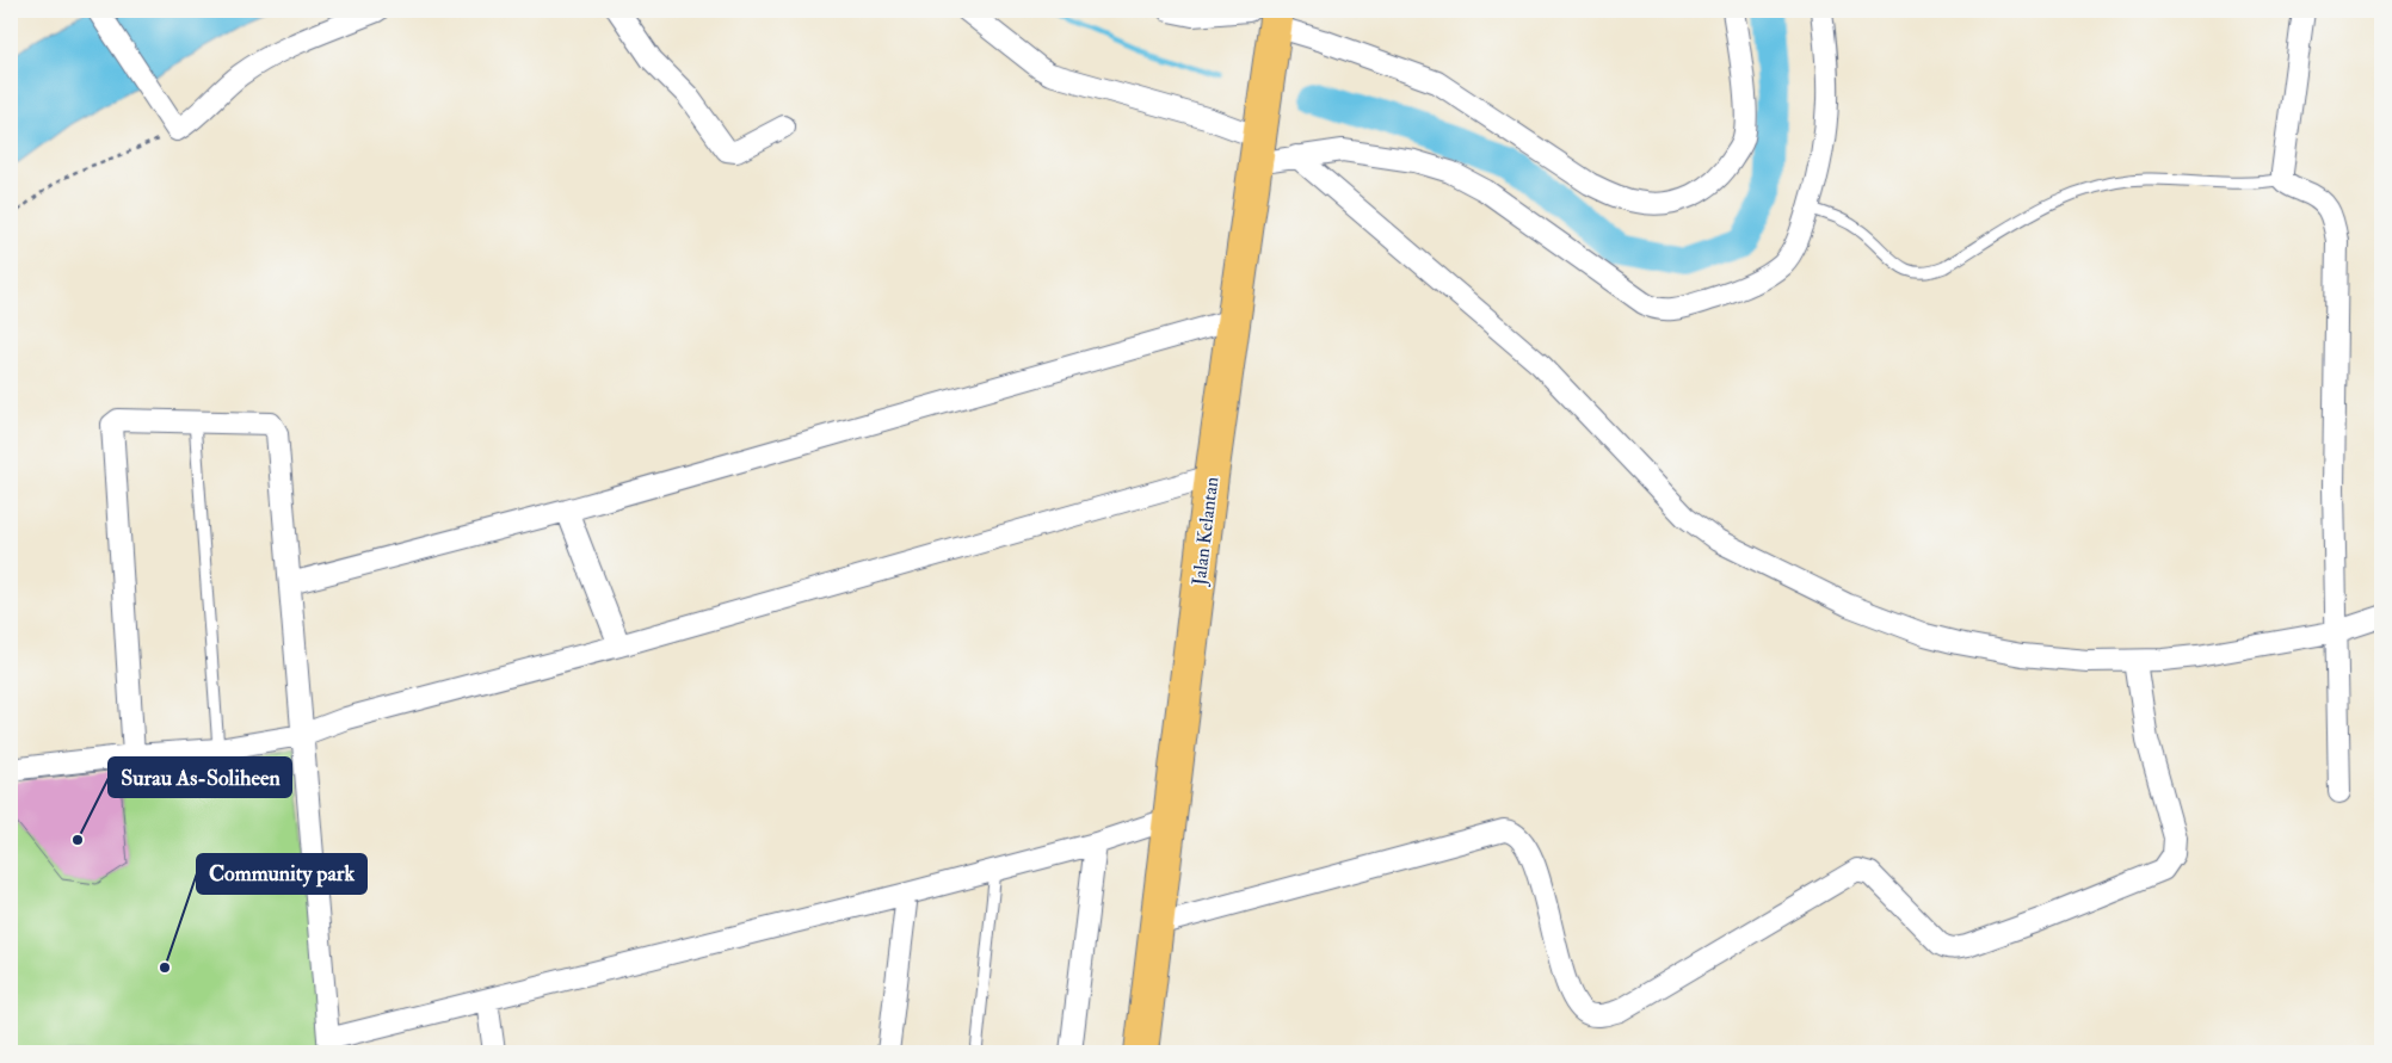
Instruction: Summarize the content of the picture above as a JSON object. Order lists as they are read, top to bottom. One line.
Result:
{"streets":{"highway":["Jalan Kelantan"]},"places":["Surau As-Soliheen","Community park"]}
